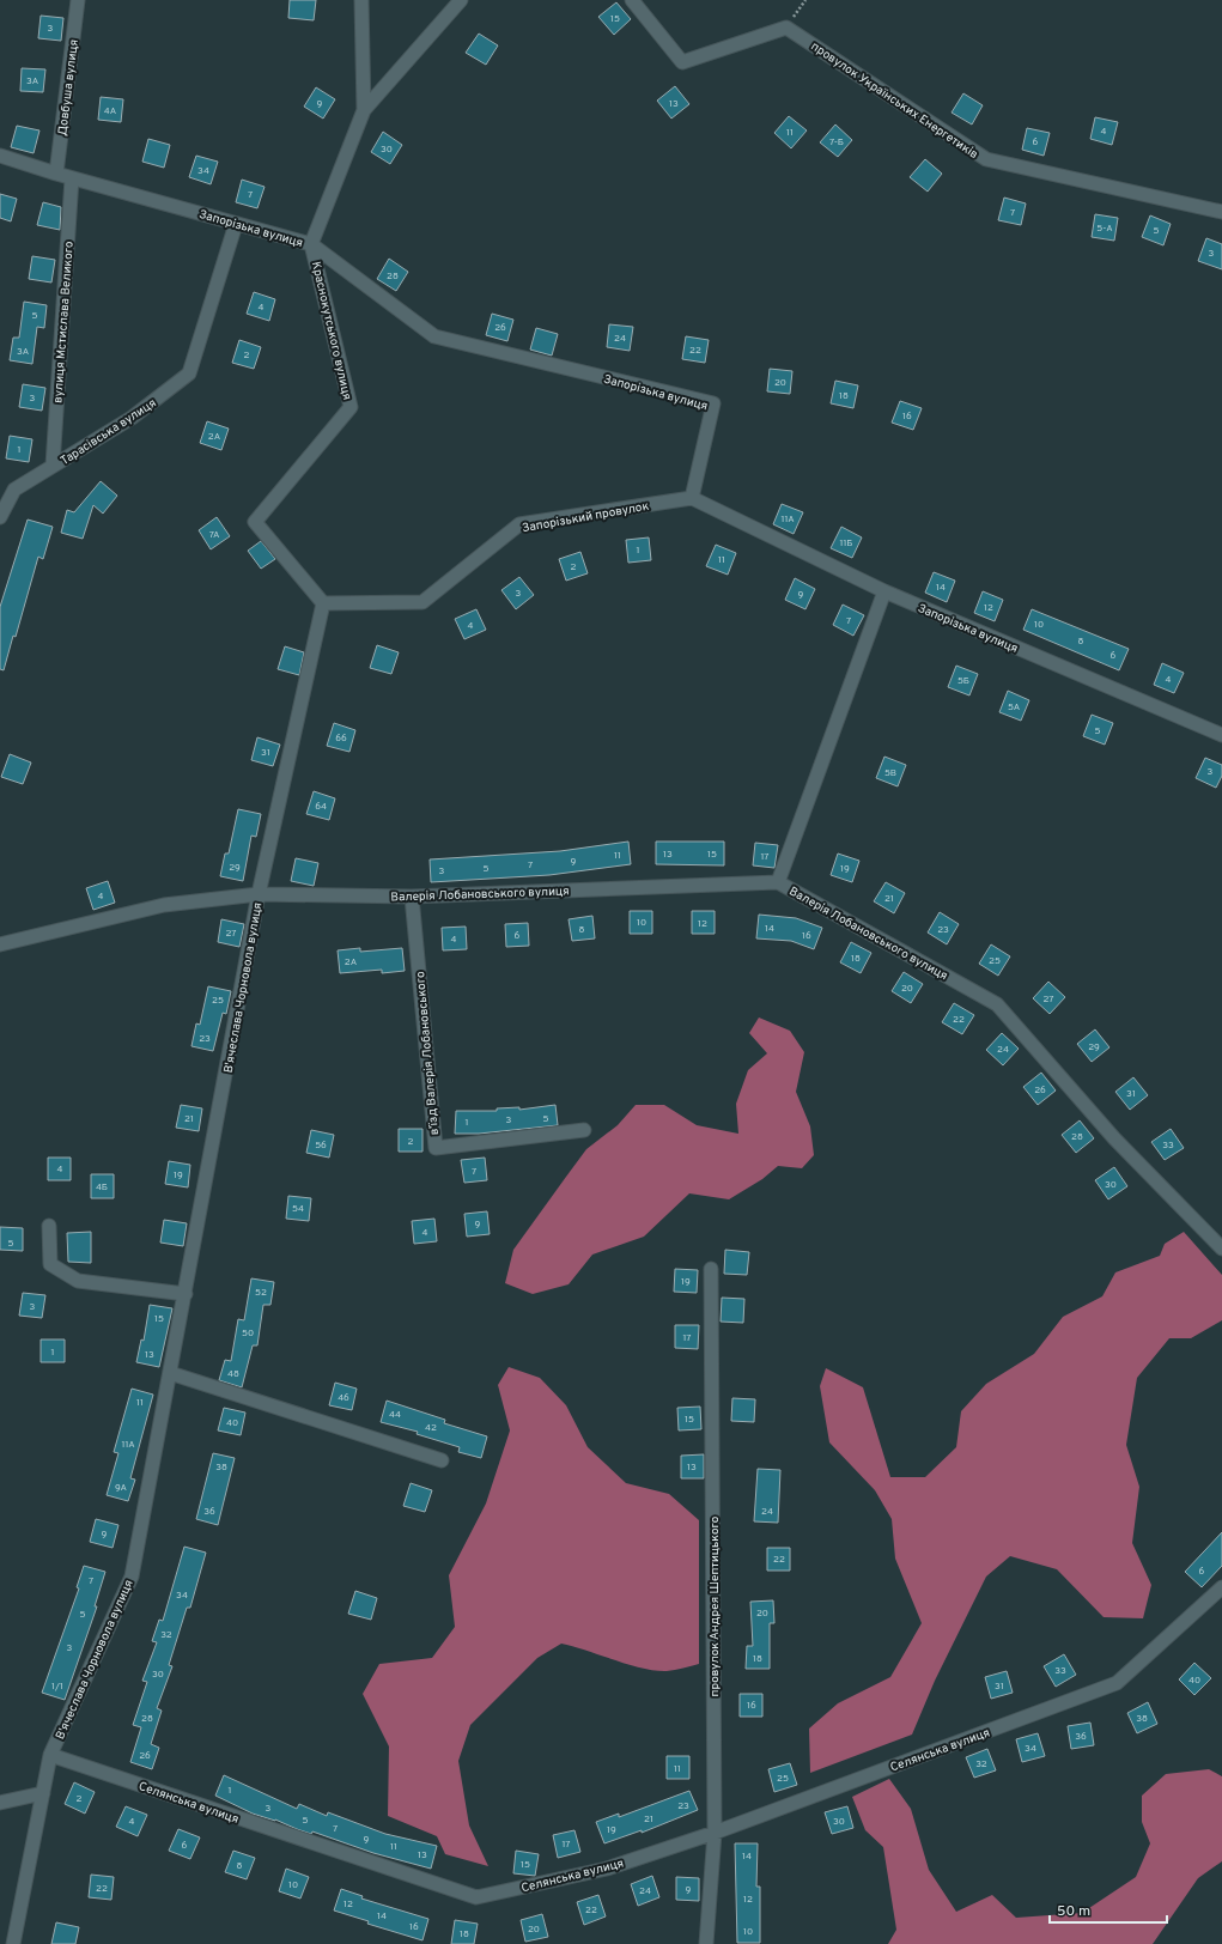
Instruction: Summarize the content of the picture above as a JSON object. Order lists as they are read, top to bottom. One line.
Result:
{"streets":{"street":["Довбуша вулиця","провулок Українських Енергетиків","Запорізька вулиця","вулиця Мстислава Великого","Краснокутського вулиця","Тарасівська вулиця","Запорізький провулок","Валерія Лобановського вулиця","В'ячеслава Чорновола вулиця","в’їзд Валерія Лобановського","провулок Андрея Шептицького","Селянська вулиця"]},"crossings":[["Довбуша вулиця","Запорізька вулиця"],["Запорізька вулиця","вулиця Мстислава Великого"],["Запорізька вулиця","Краснокутського вулиця"],["Запорізька вулиця","Тарасівська вулиця"],["Запорізька вулиця","Запорізький провулок"],["вулиця Мстислава Великого","Тарасівська вулиця"],["Краснокутського вулиця","Запорізький провулок"],["Краснокутського вулиця","В'ячеслава Чорновола вулиця"],["Запорізький провулок","В'ячеслава Чорновола вулиця"],["Валерія Лобановського вулиця","В'ячеслава Чорновола вулиця"],["Валерія Лобановського вулиця","в’їзд Валерія Лобановського"],["В'ячеслава Чорновола вулиця","Селянська вулиця"],["провулок Андрея Шептицького","Селянська вулиця"]],"house_numbers":["15","3","3А","9","13","4А","4","11","7-Б","6","30","34","7","7","5-А","5","3","28","4","5","26","24","22","3А","2","20","18","3","16","2А","1","11А","7А","11Б","1","11","2","14","3","9","12","7","10","4","8","6","4","5Б","5А","5","66","31","3","5В","64","13","15","11","17","9","7","29","5","19","3","4","21","10","12","14","8","23","27","6","16","4","18","25","2А","20","27","25","22","23","29","24","26","31","21","5","3","1","28","2","56","33","4","7","19","30","4Б","54","9","4","5","19","52","3","15","50","17","1","13","48","46","11","44","15","40","42","11А","38","13","9А","36","24","9","22","6","7","34","20","5","32","3","18","33","30","40","1/1","31","16","28","38","36","34","26","32","11","25","1","2","23","3","21","5","4","30","7","19","9","17","6","11","13","14","15","8","10","22","9","24","12","12","22","14","16","20","10","18"],"scale_bar":"50 m"}
